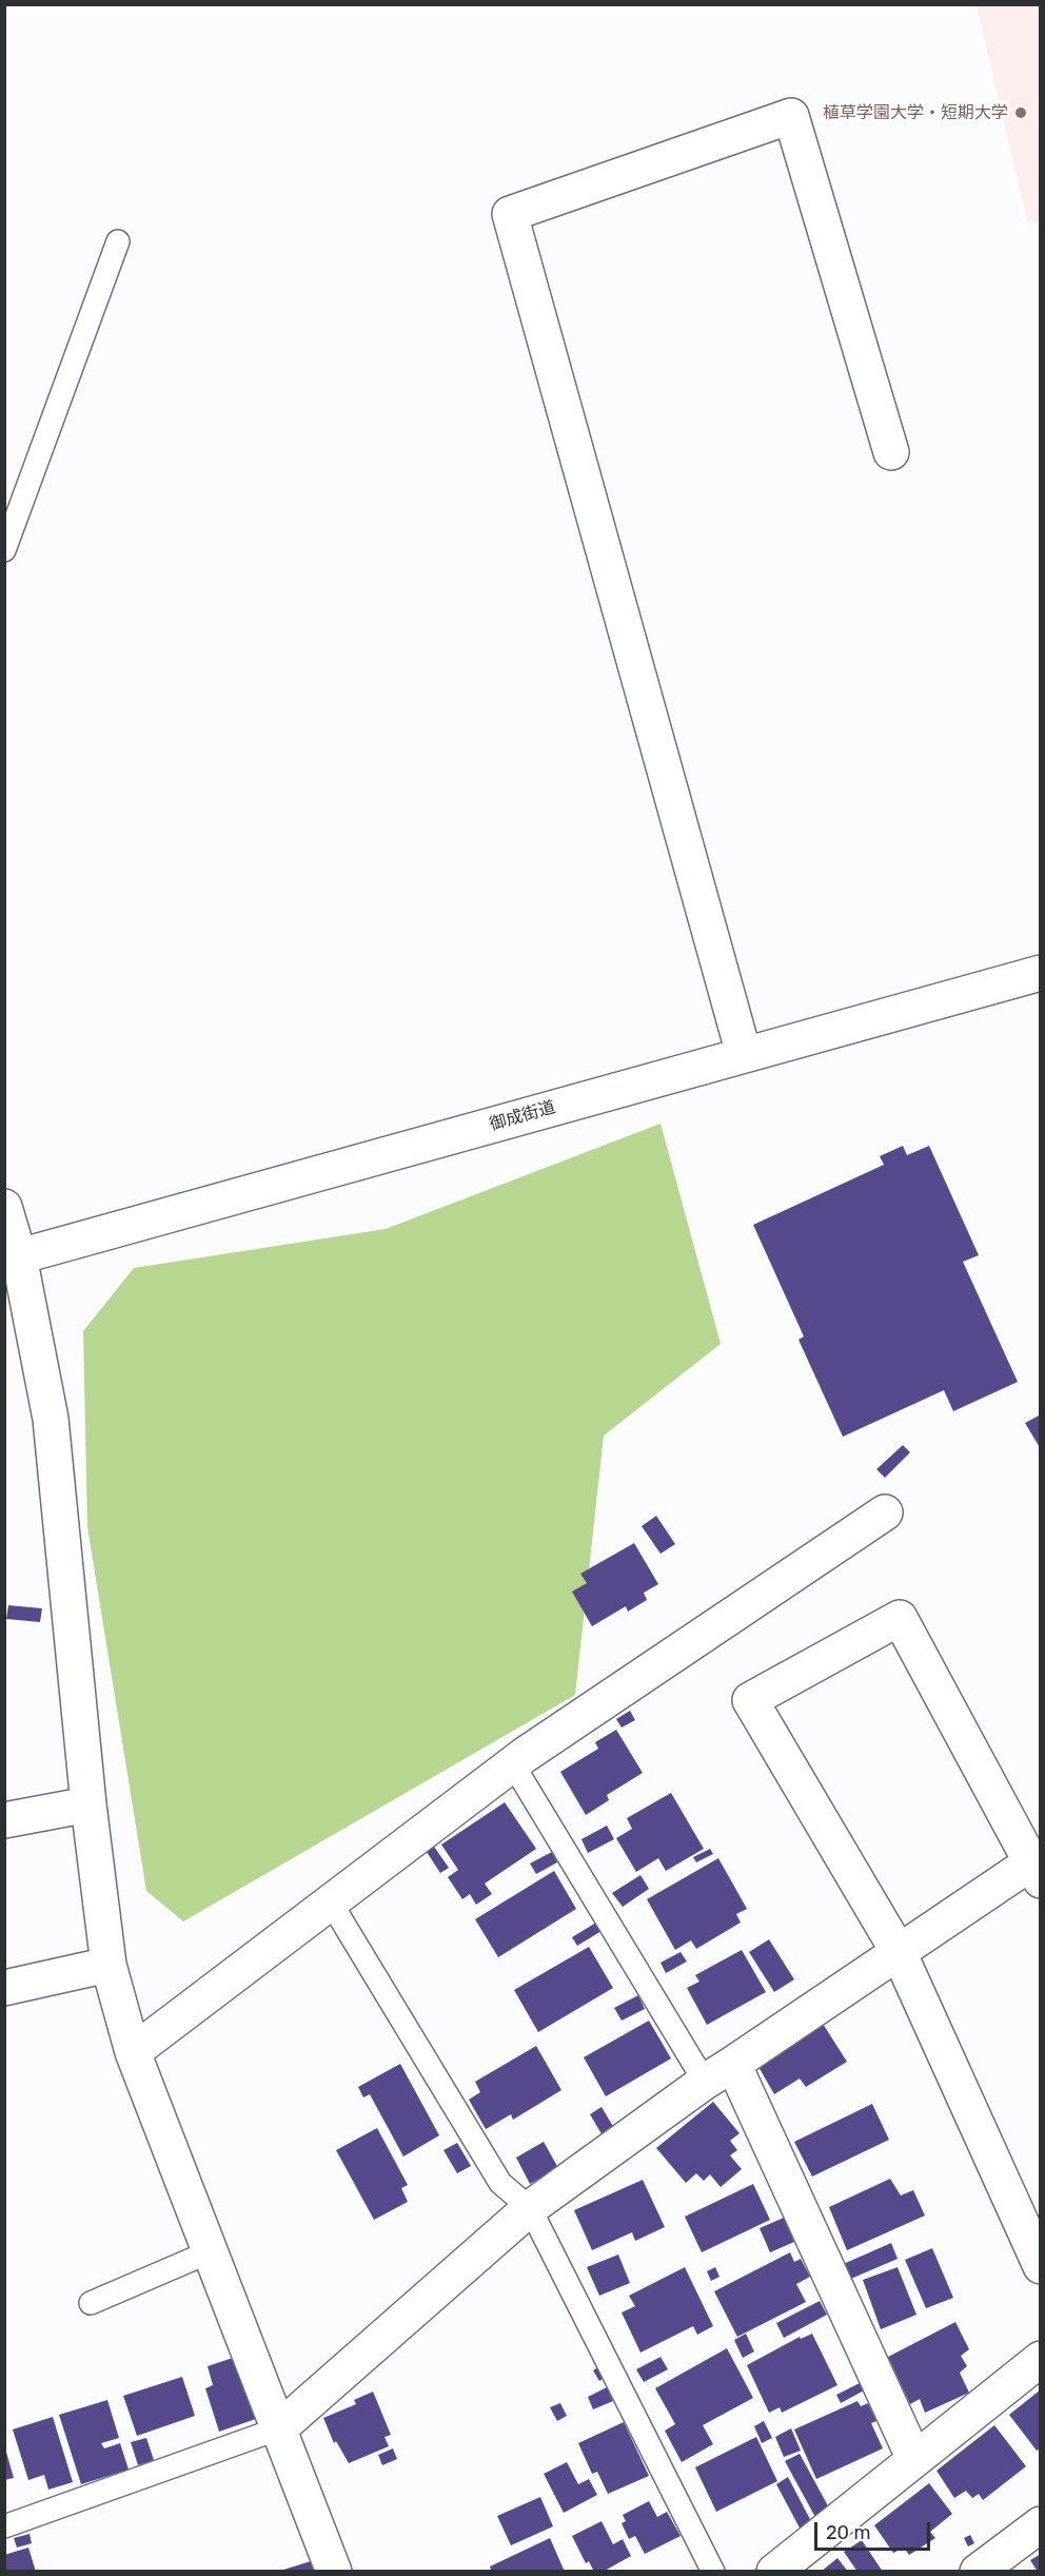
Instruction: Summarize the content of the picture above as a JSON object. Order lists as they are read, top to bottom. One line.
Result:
{"streets":{"street":["御成街道"]},"places":["植草学園大学・短期大学"],"scale_bar":"20 m"}
